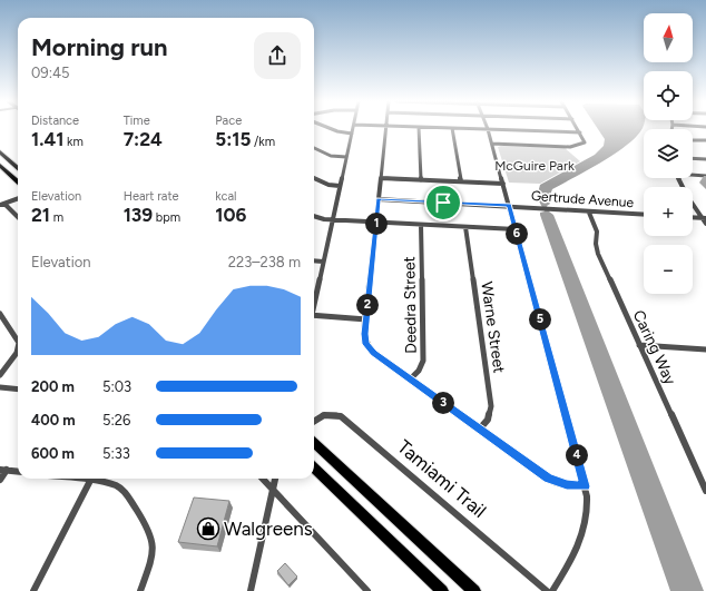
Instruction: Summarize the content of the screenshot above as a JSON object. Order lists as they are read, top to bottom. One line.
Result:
{"streets":{"street":["Gertrude Avenue","Deedra Street","Warne Street","Caring Way","Tamiami Trail"]},"crossings":[["Gertrude Avenue","Caring Way"]],"parks":["McGuire Park"],"places":{"shop":["Walgreens"]},"north":"top","page":{"map_buttons":["+","−"],"heading":["Morning run","09:45"],"stats":[["Distance","1.41 km"],["Time","7:24"],["Pace","5:15 /km"],["Elevation","21 m"],["Heart rate","139 bpm"],["kcal","106"]],"pins":["1","6","2","5","3","4"],"chart":["Elevation","223–238 m"],"list":[{"name":"200 m","note":"5:03"},{"name":"400 m","note":"5:26"},{"name":"600 m","note":"5:33"}]}}
